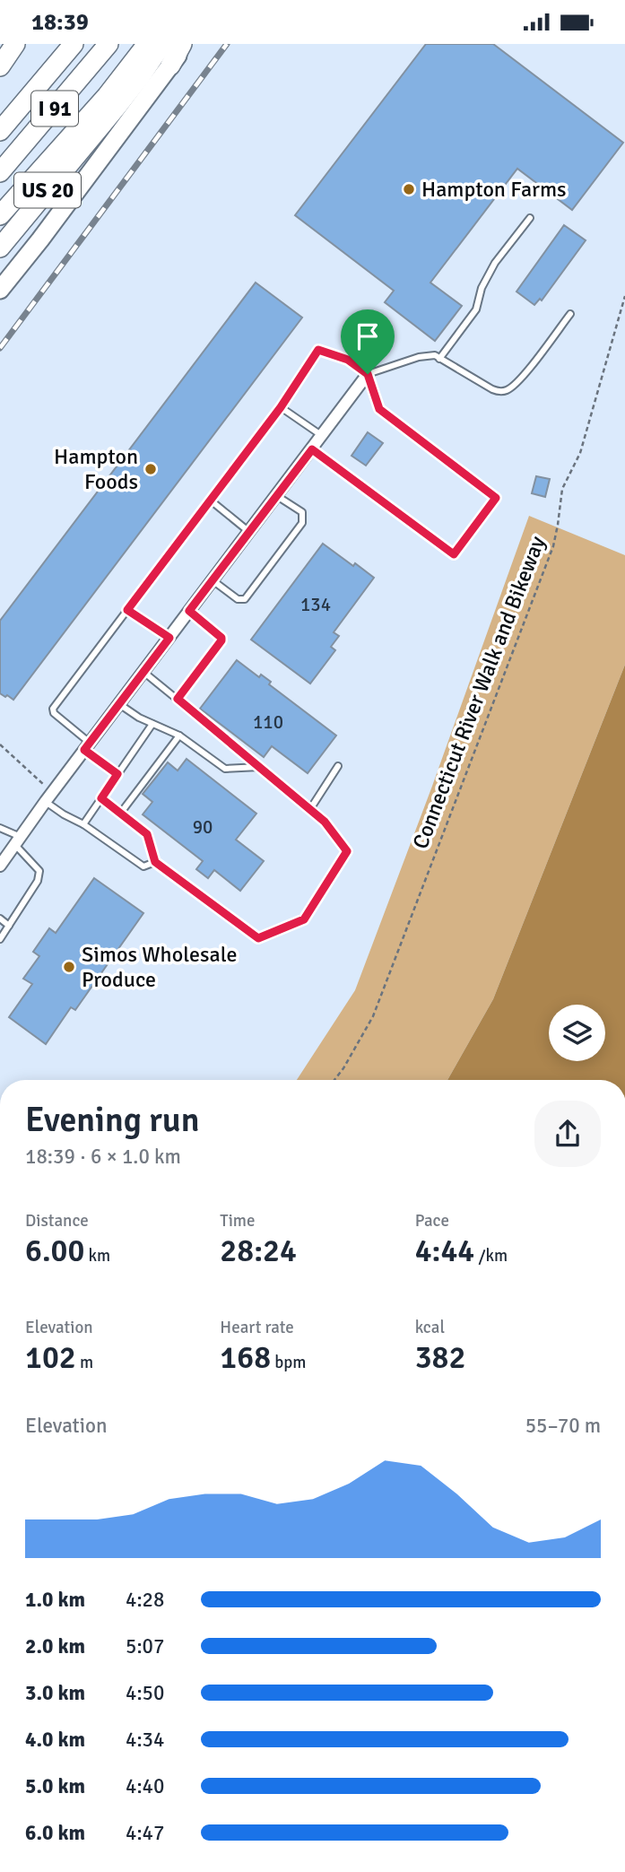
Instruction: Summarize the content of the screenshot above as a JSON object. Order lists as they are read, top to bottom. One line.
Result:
{"streets":{"highway":["I 91","US 20"],"path":["Connecticut River Walk and Bikeway"]},"places":["Hampton Farms","Hampton Foods","Simos Wholesale Produce"],"house_numbers":["134","110","90"],"page":{"status":"18:39","heading":["Evening run","18:39 · 6 × 1.0 km"],"stats":[["Distance","6.00 km"],["Time","28:24"],["Pace","4:44 /km"],["Elevation","102 m"],["Heart rate","168 bpm"],["kcal","382"]],"chart":["Elevation","55–70 m"],"list":[{"name":"1.0 km","note":"4:28"},{"name":"2.0 km","note":"5:07"},{"name":"3.0 km","note":"4:50"},{"name":"4.0 km","note":"4:34"},{"name":"5.0 km","note":"4:40"},{"name":"6.0 km","note":"4:47"}]}}
